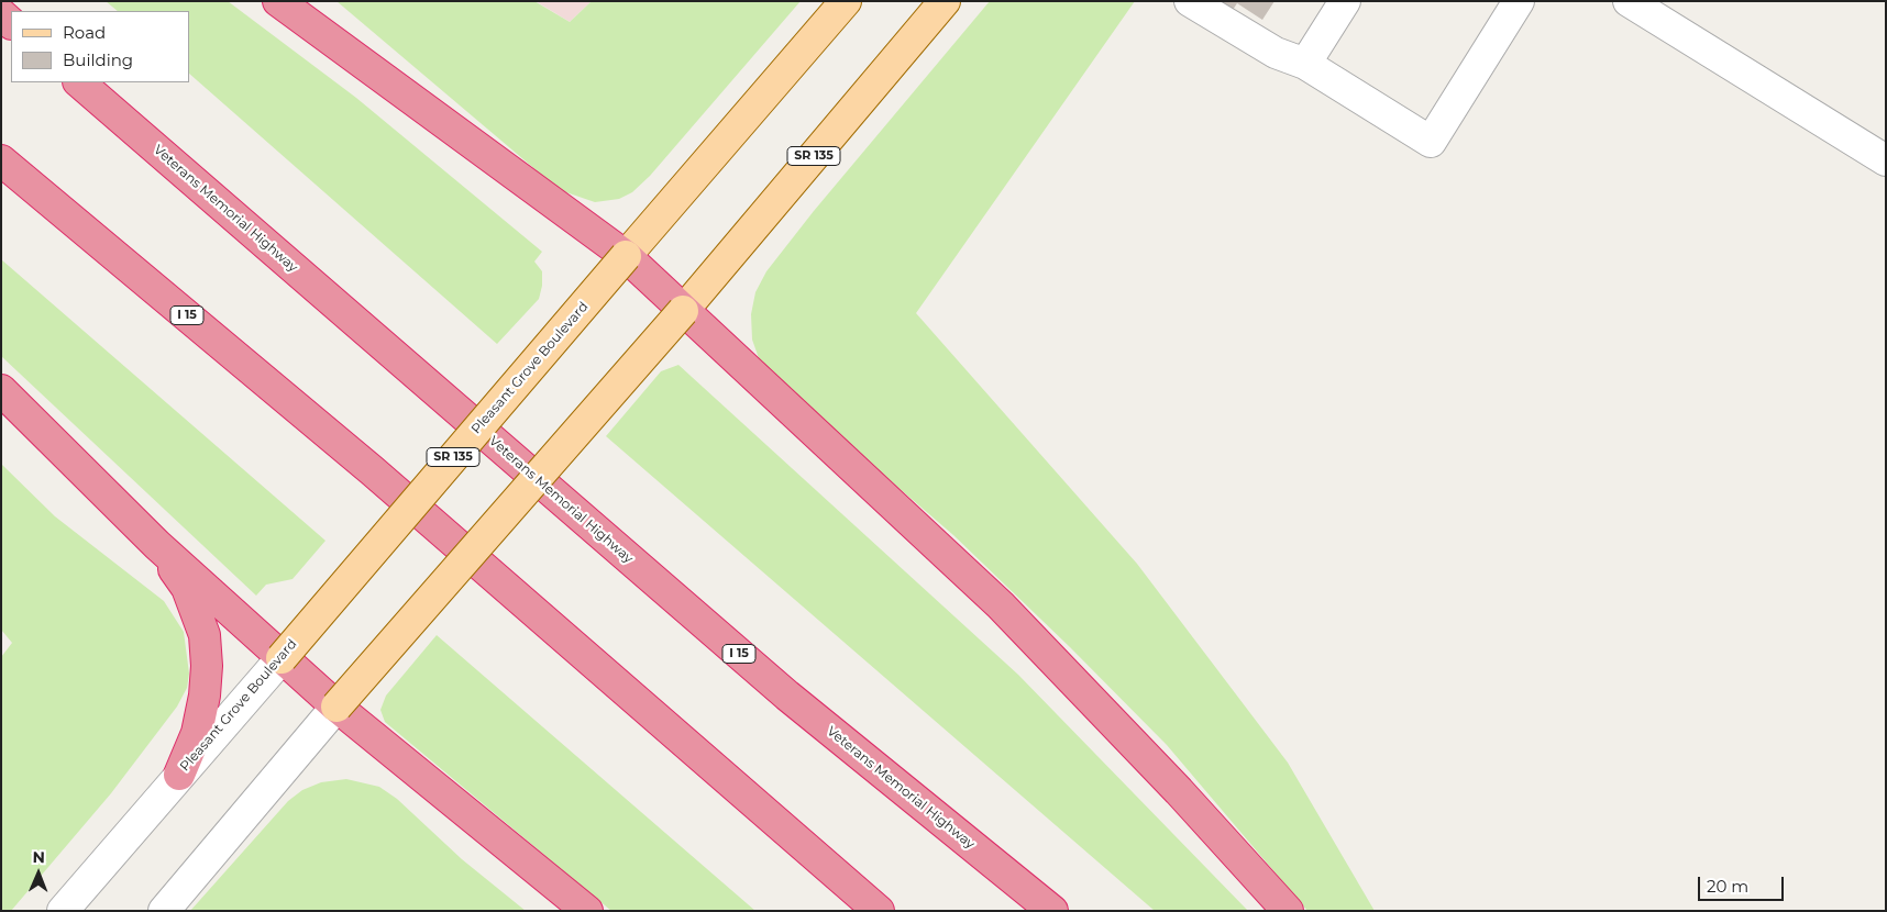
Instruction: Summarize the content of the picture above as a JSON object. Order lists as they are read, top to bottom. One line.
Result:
{"streets":{"highway":["Veterans Memorial Highway","I 15"],"main road":["SR 135","Pleasant Grove Boulevard"]},"legend":["Road","Building"],"scale_bar":"20 m","north":"top"}
